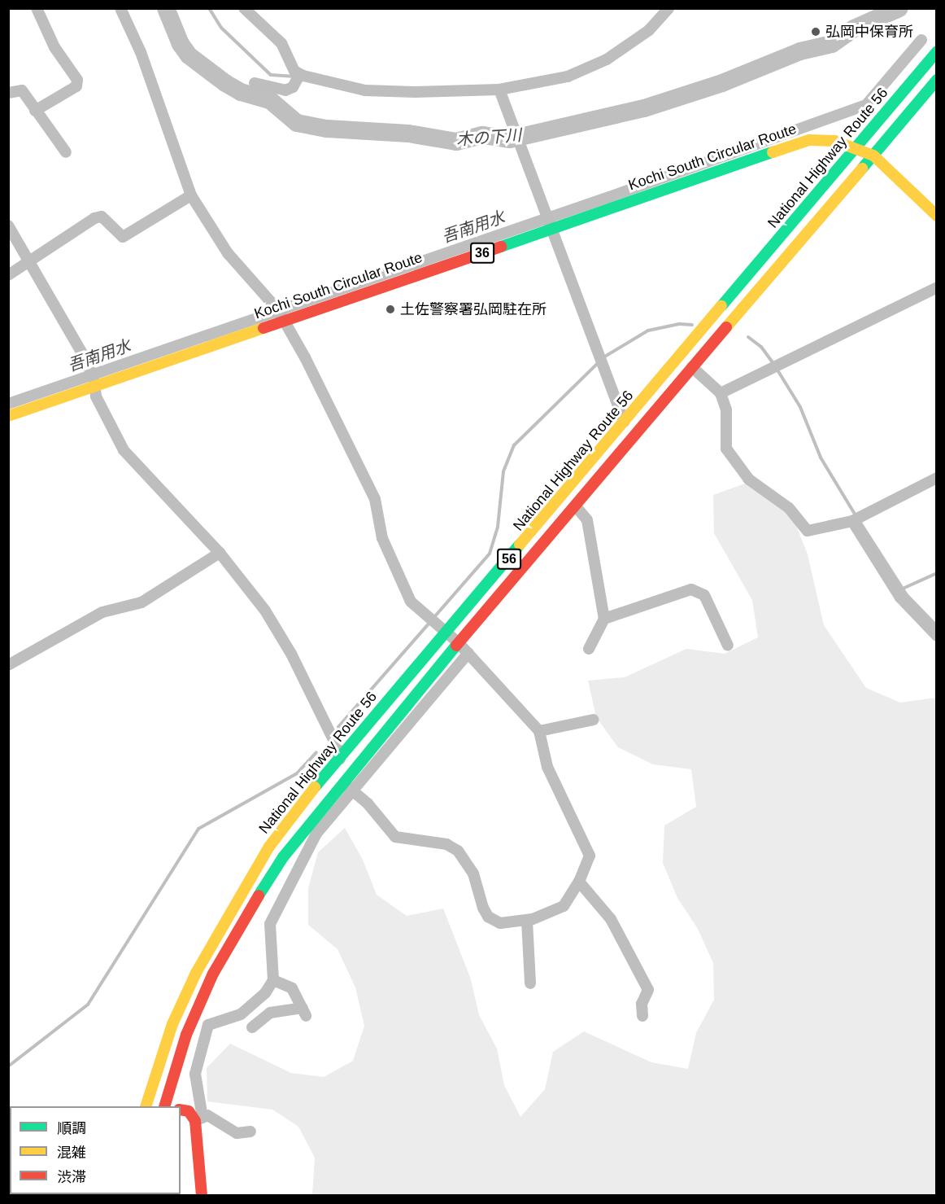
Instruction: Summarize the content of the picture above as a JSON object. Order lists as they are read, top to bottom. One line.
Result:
{"streets":{"main road":["Kochi South Circular Route","National Highway Route 56","36","56"]},"crossings":[["Kochi South Circular Route","National Highway Route 56"]],"water":["木の下川","吾南用水"],"places":["弘岡中保育所","土佐警察署弘岡駐在所"],"legend":["順調","混雑","渋滞"]}
